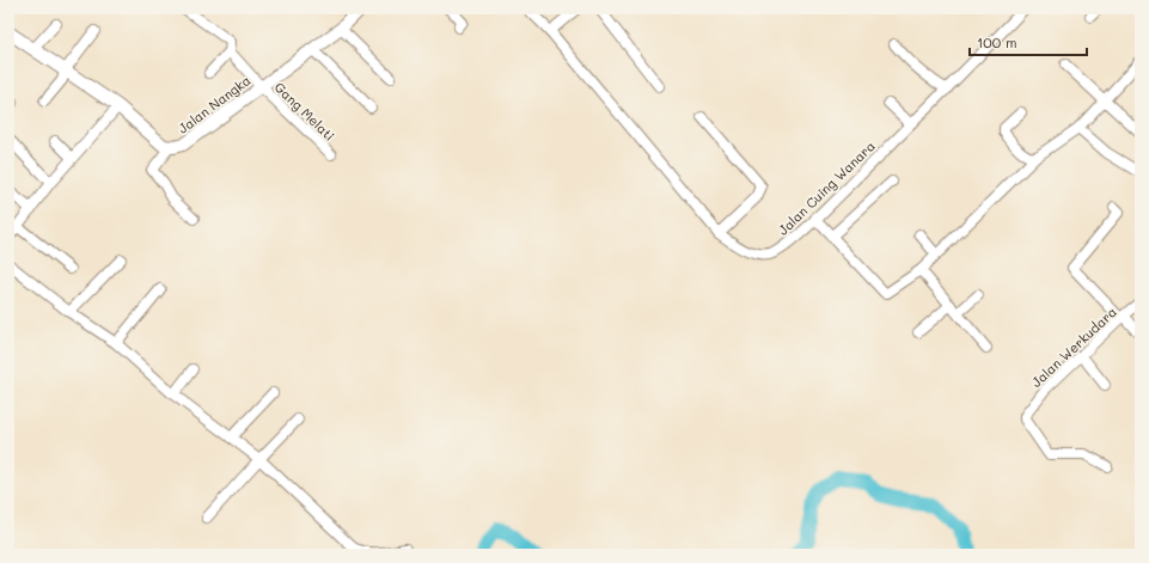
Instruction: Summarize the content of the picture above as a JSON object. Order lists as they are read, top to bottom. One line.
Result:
{"streets":{"street":["Jalan Nangka","Gang Melati","Jalan Cuing Wanara","Jalan Werkudara"]},"crossings":[["Jalan Nangka","Gang Melati"]],"scale_bar":"100 m"}
